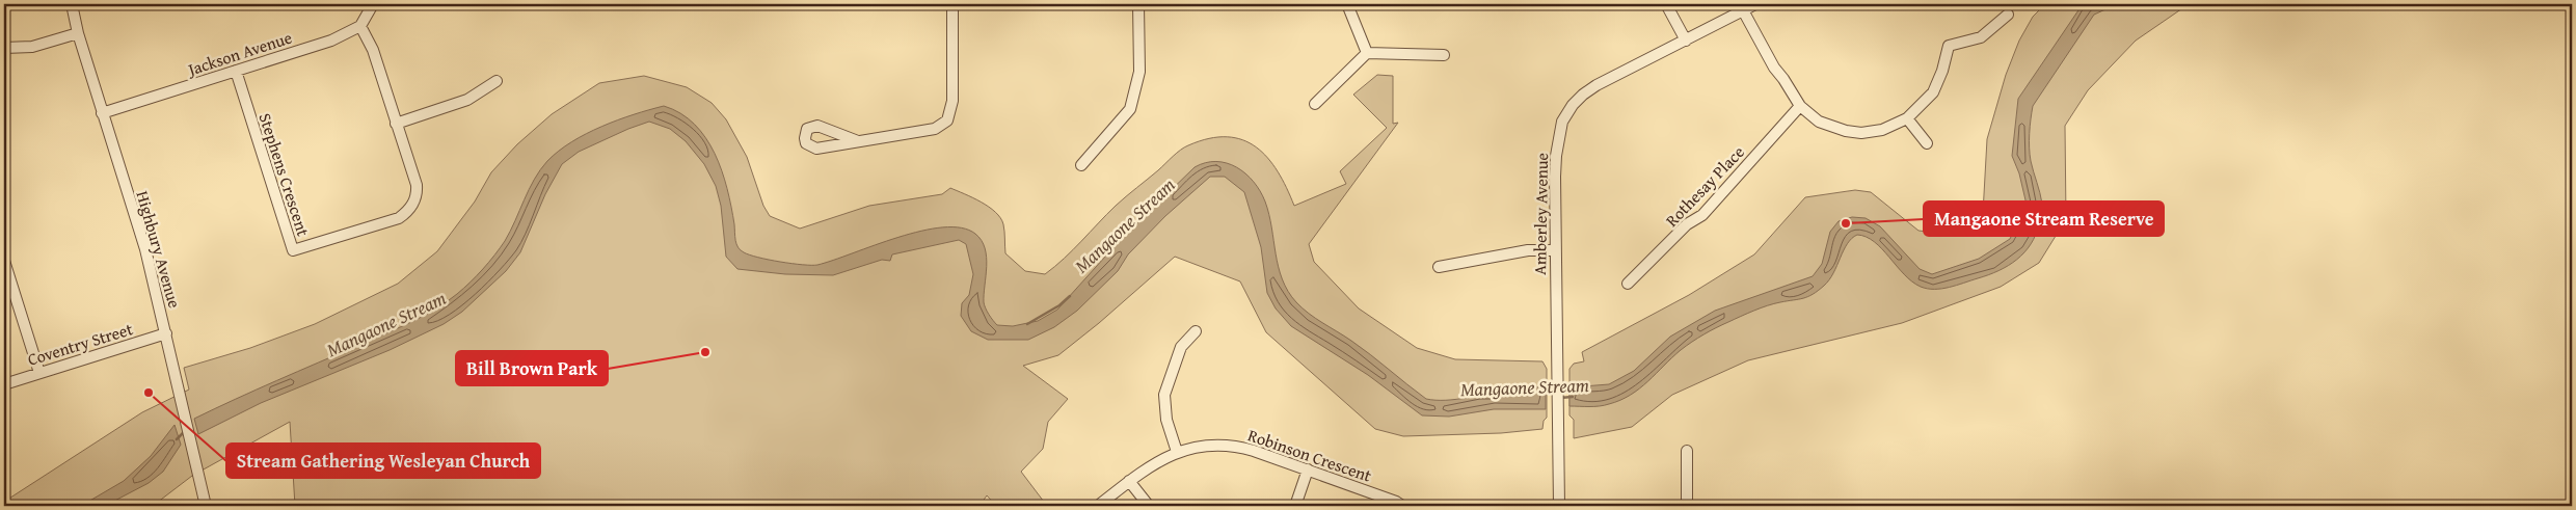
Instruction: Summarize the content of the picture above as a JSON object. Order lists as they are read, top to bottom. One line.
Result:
{"streets":{"street":["Jackson Avenue","Stephens Crescent","Rothesay Place","Amberley Avenue","Highbury Avenue","Coventry Street","Robinson Crescent"]},"crossings":[["Jackson Avenue","Stephens Crescent"],["Jackson Avenue","Highbury Avenue"],["Highbury Avenue","Coventry Street"]],"water":["Mangaone Stream"],"places":["Mangaone Stream Reserve","Bill Brown Park","Stream Gathering Wesleyan Church"]}
